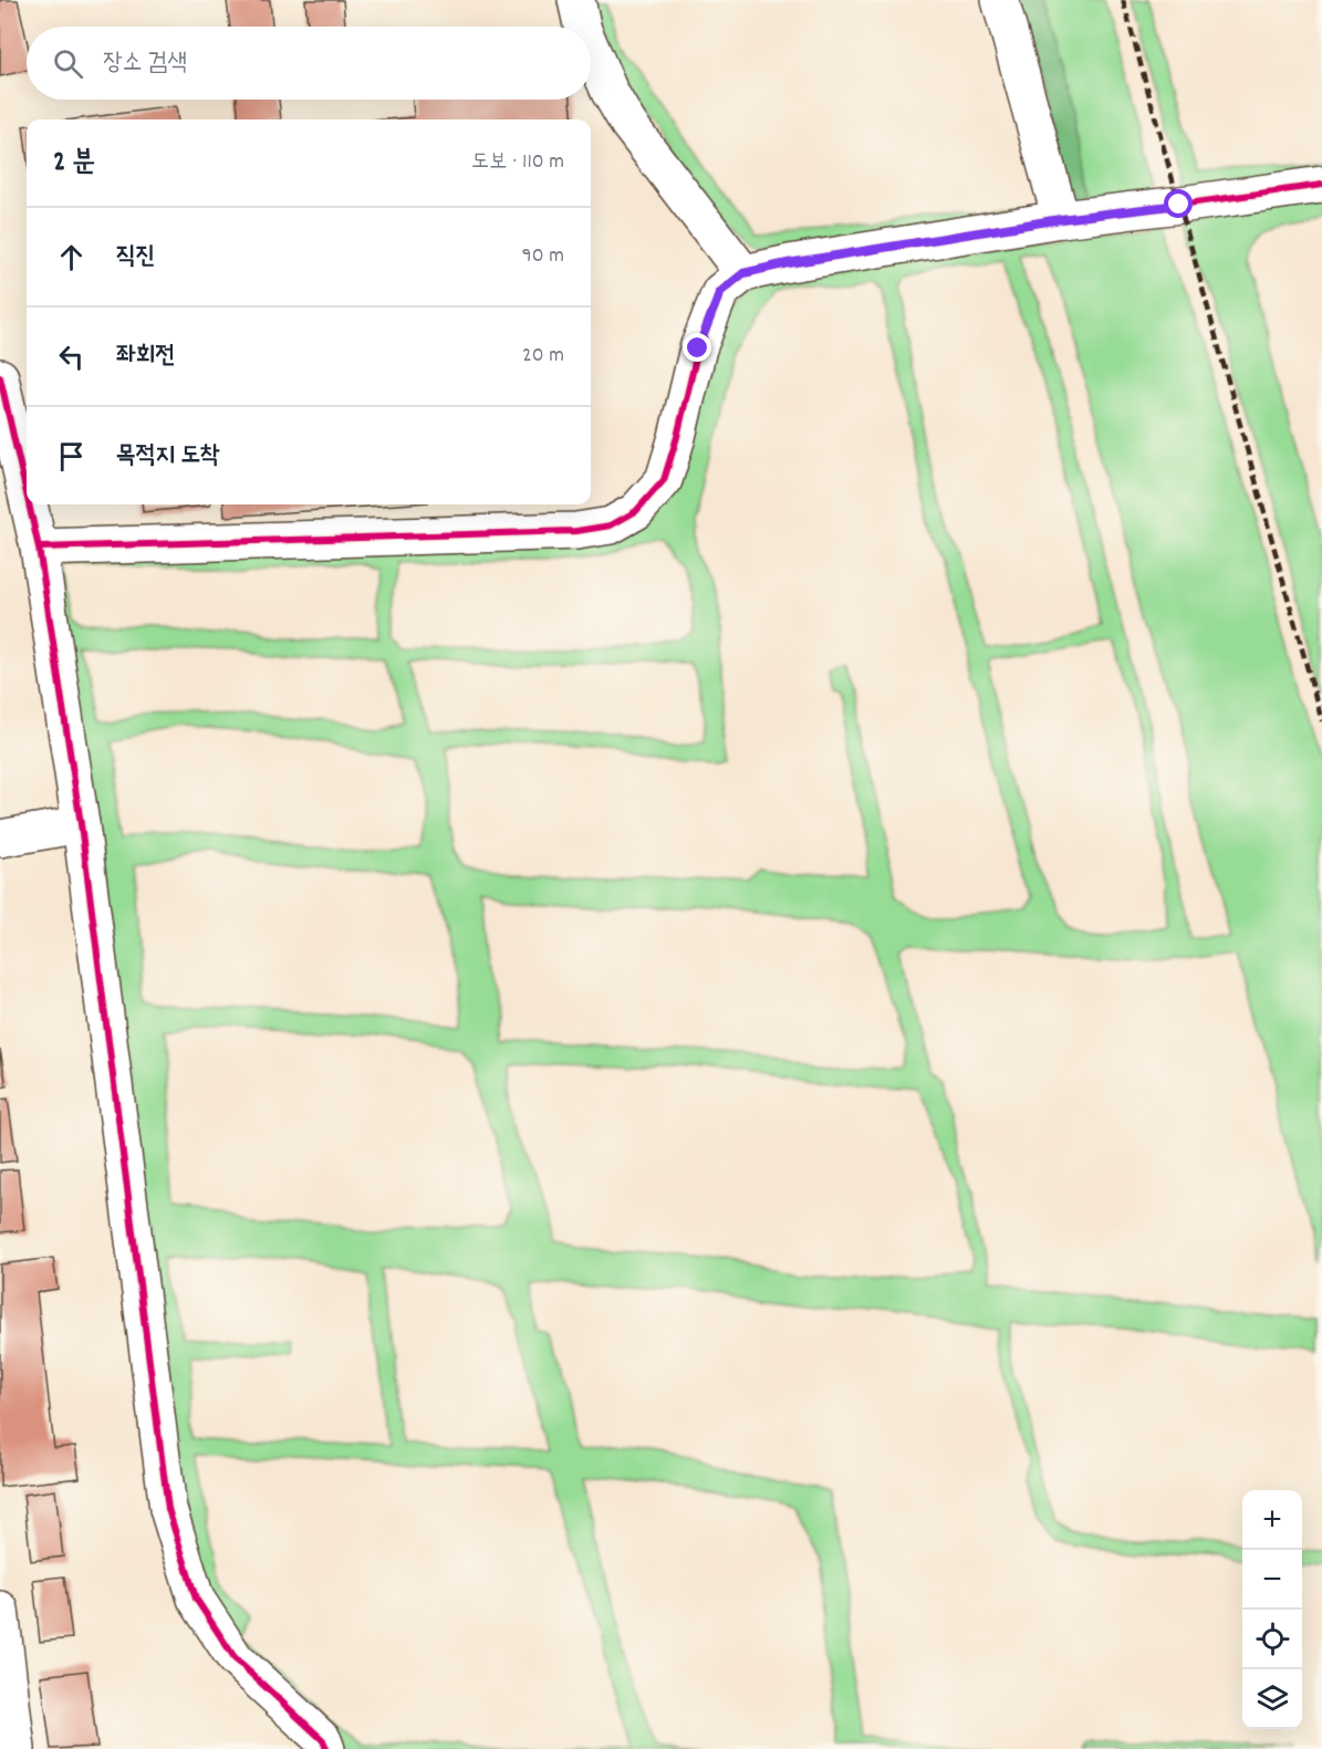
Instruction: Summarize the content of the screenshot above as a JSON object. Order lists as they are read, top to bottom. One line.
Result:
{"page":{"search":"장소 검색","heading":["2 분","도보 · 110 m"],"list":[["직진","90 m"],["좌회전","20 m"],"목적지 도착"],"map_buttons":["+","−"]}}
